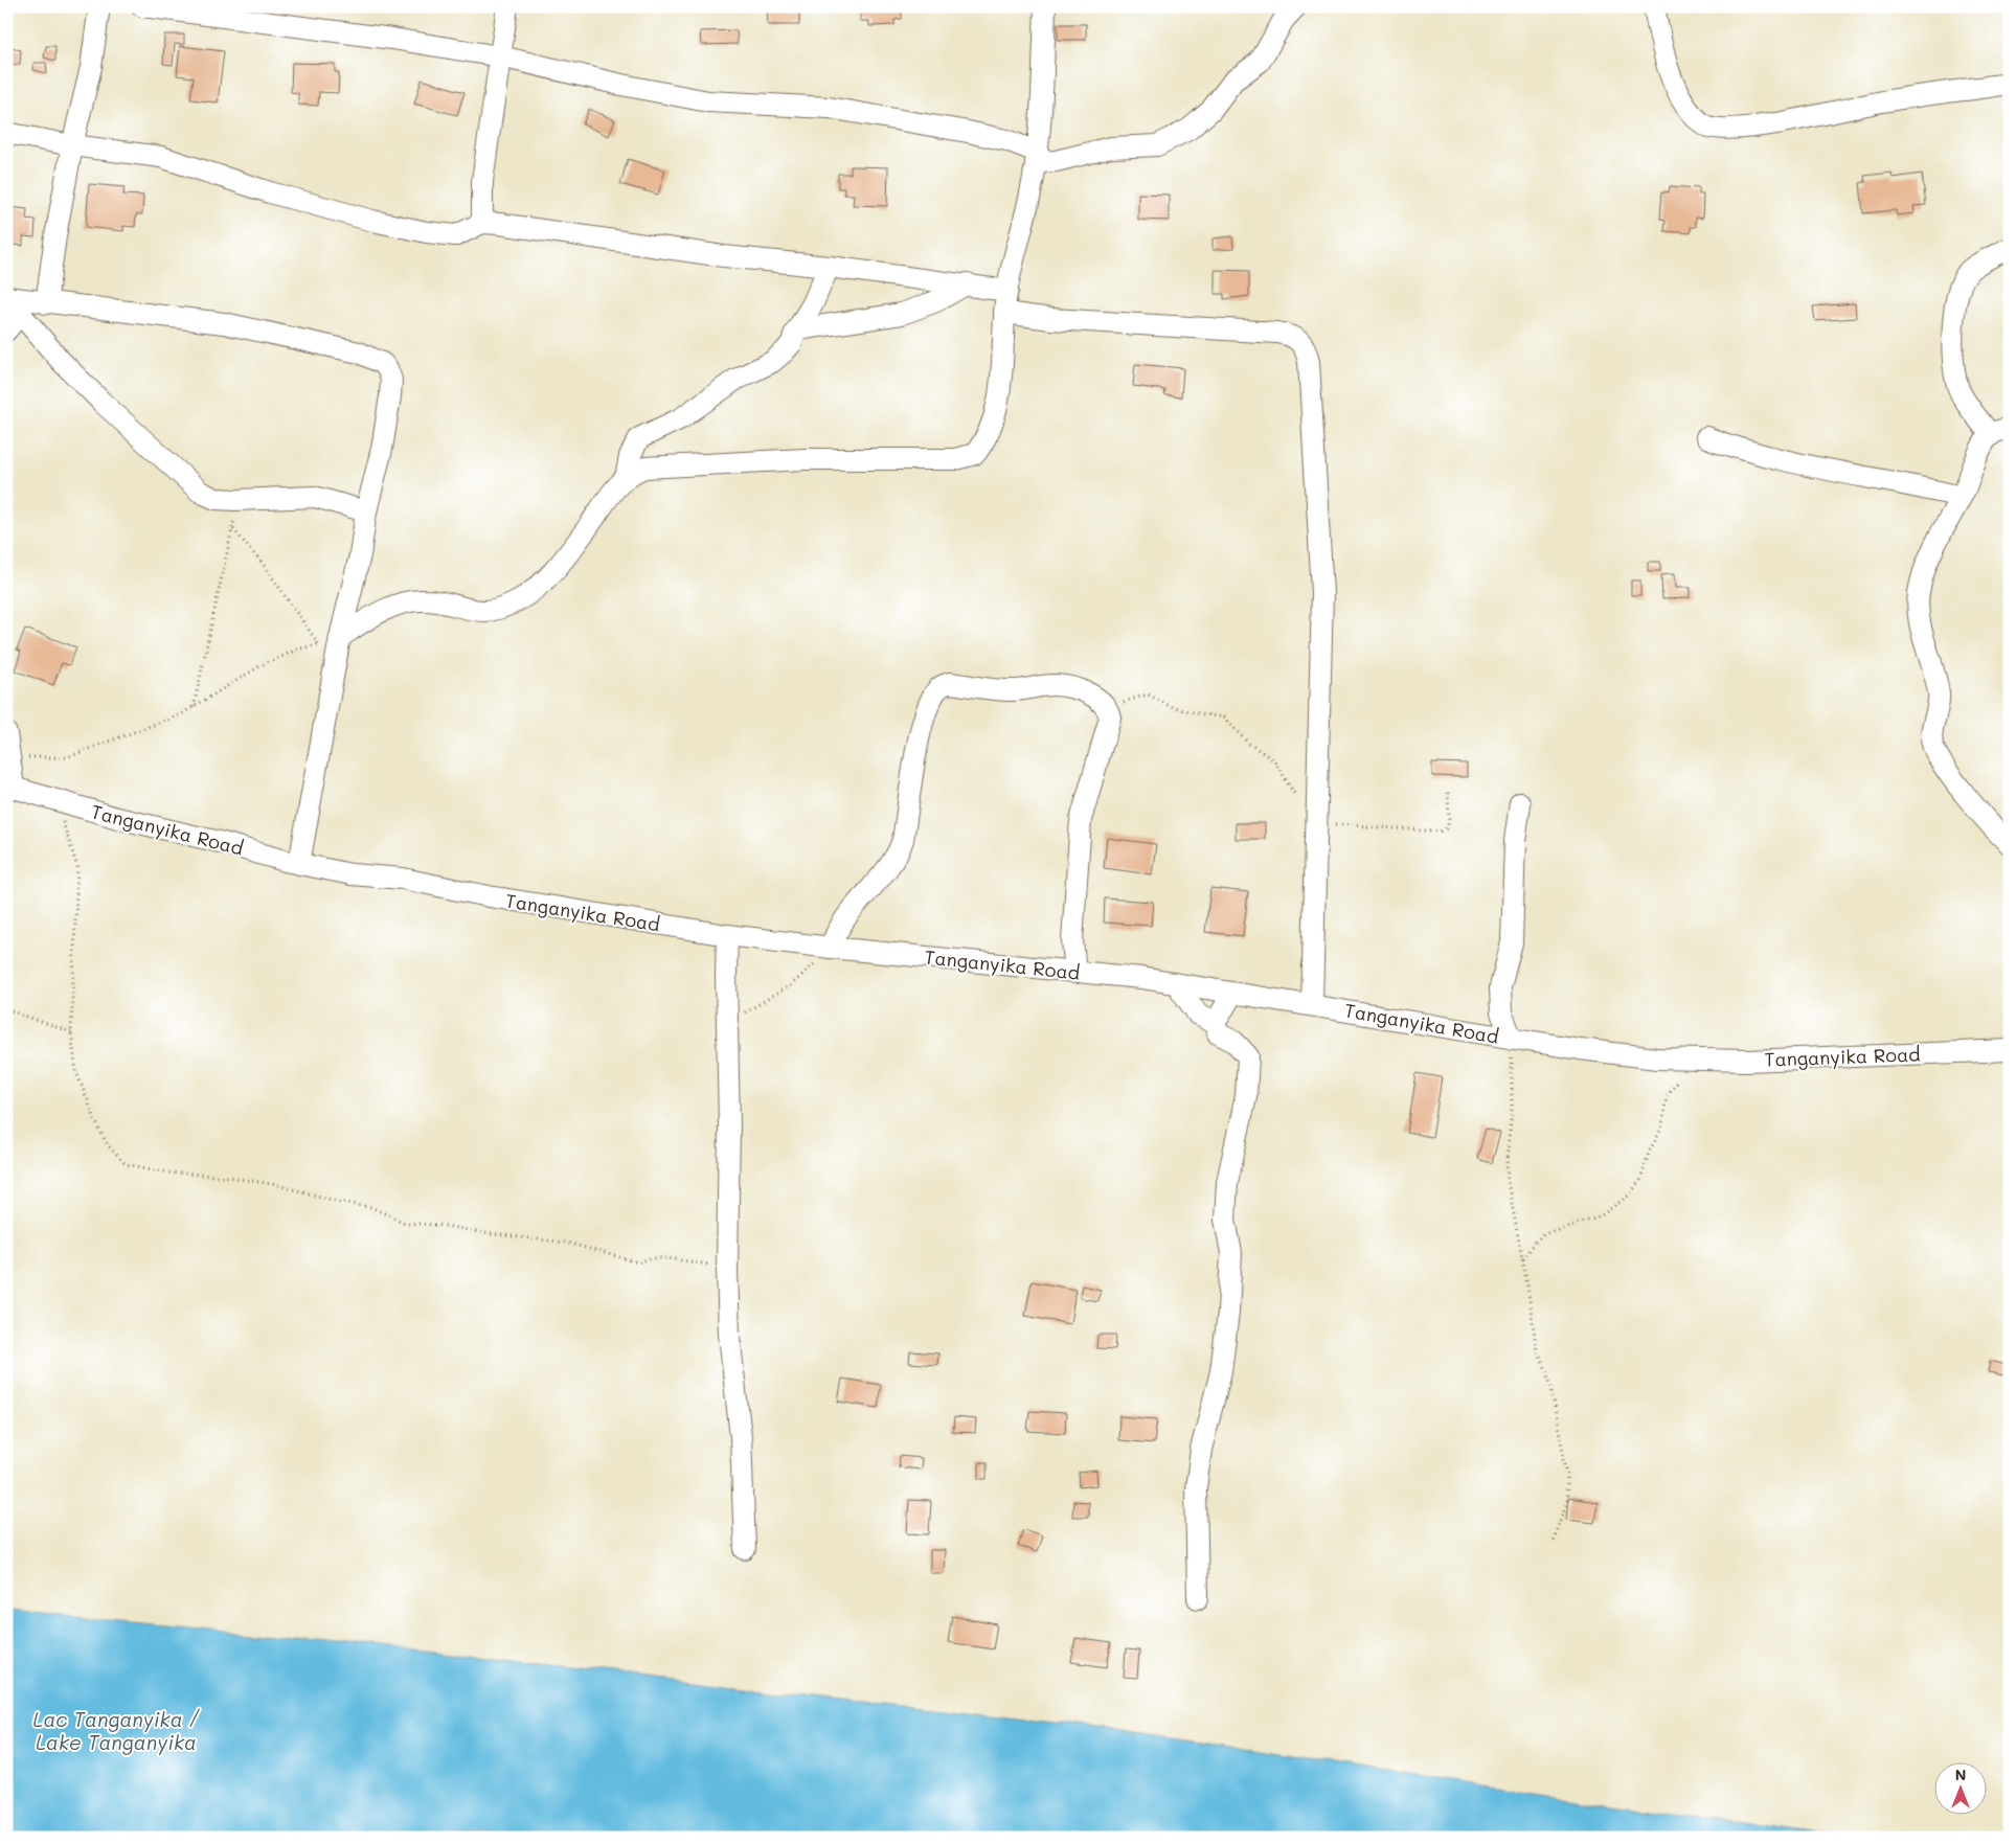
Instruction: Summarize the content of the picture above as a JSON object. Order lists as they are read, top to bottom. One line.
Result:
{"streets":{"street":["Tanganyika Road"]},"water":["Lac Tanganyika / Lake Tanganyika"],"north":"top"}
